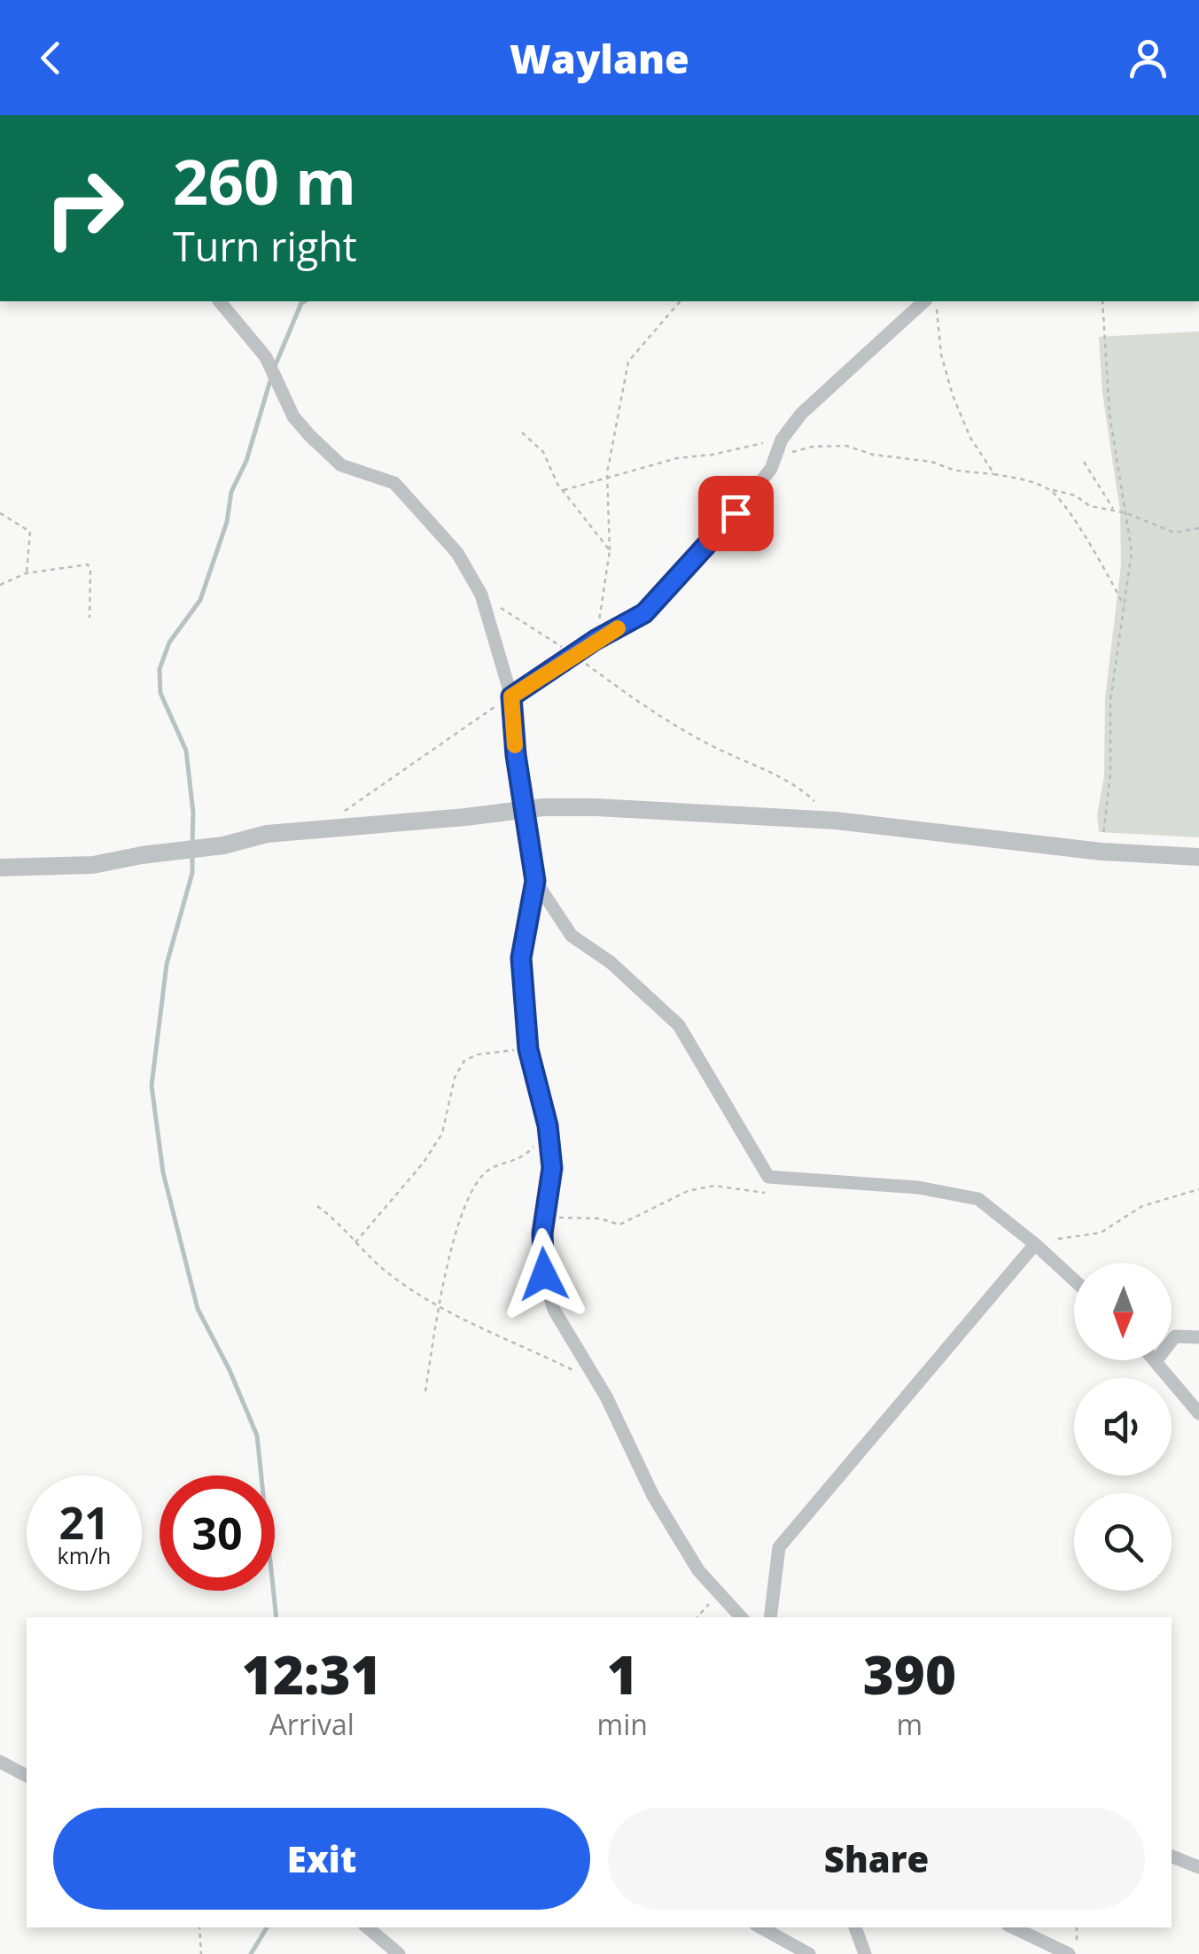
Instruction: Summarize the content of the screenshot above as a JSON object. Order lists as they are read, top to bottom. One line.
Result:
{"north":"bottom","page":{"header":"Waylane","turn":["260 m","Turn right"],"speed":"21 km/h","limit":"30","eta":["12:31","Arrival","1","min","390","m"],"buttons":["Exit","Share"]}}
